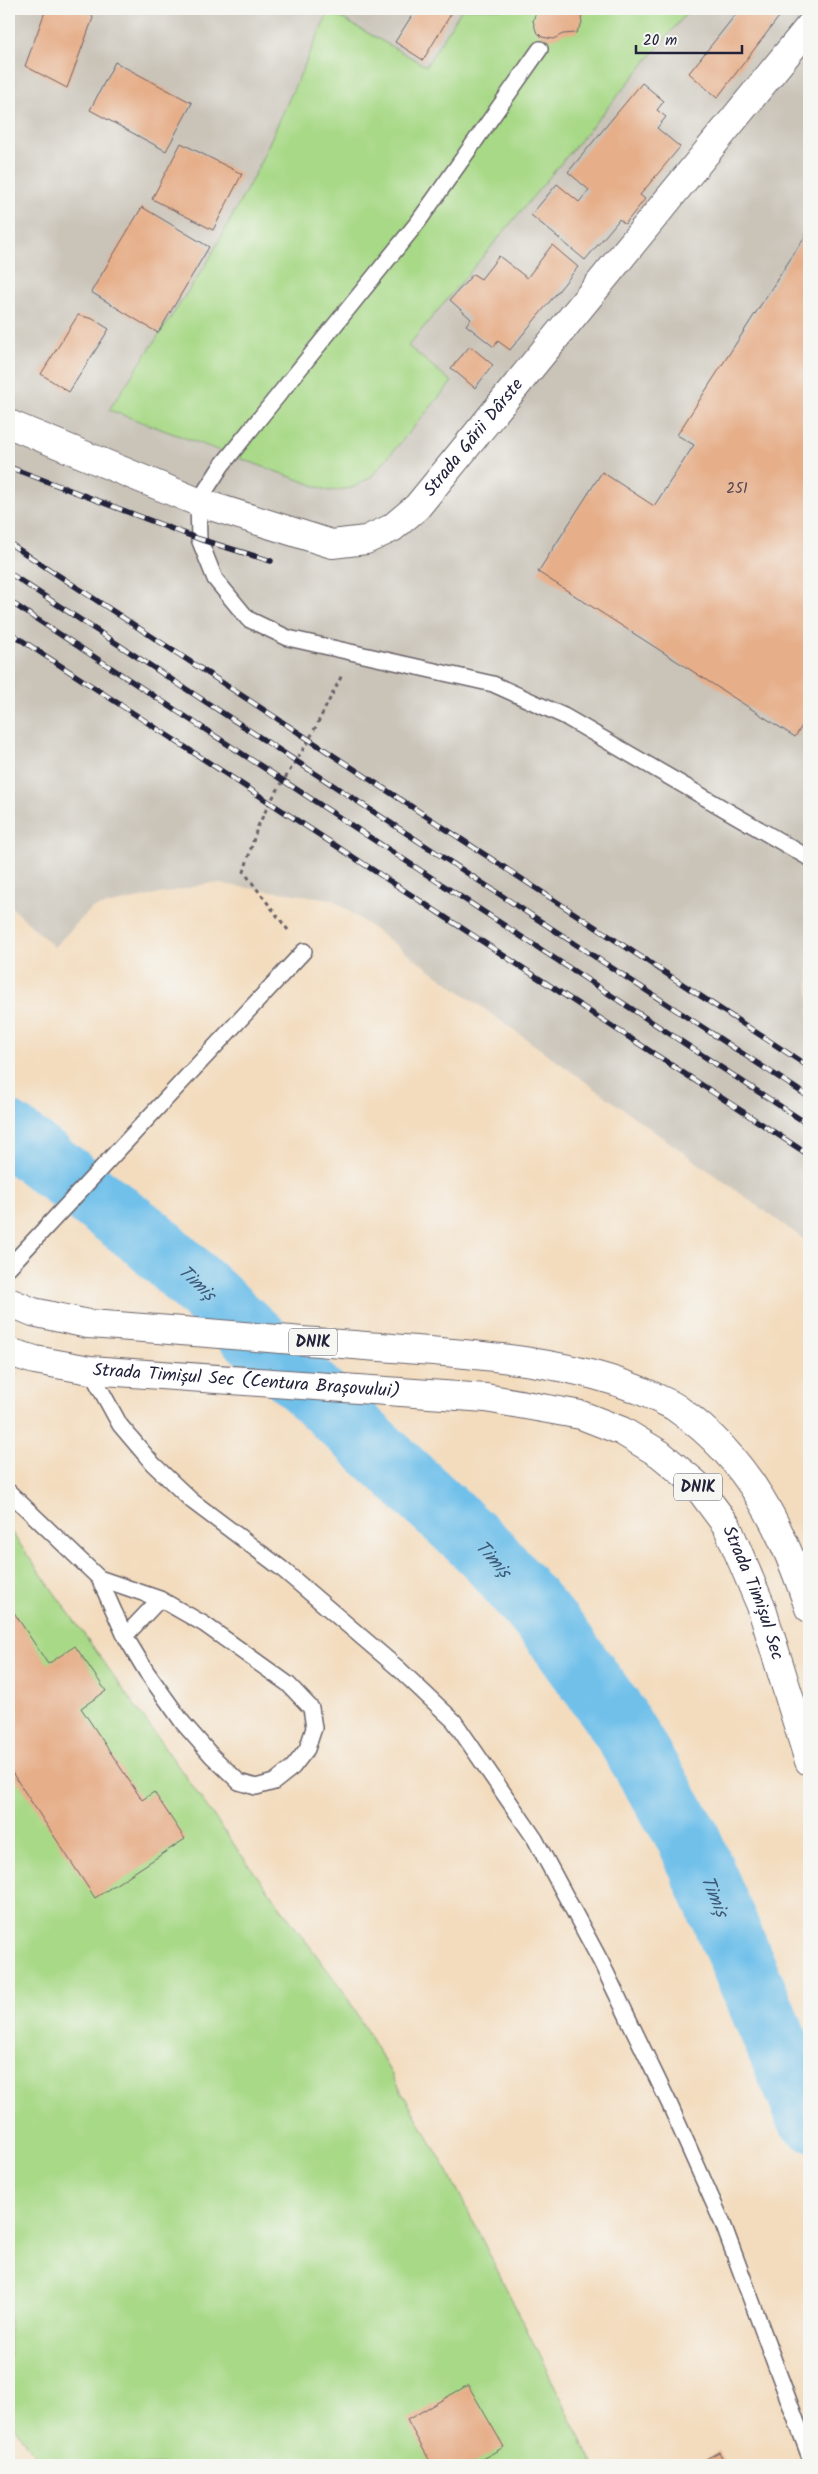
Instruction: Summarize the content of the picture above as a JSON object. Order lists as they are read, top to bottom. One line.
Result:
{"streets":{"main road":["Strada Gării Dârste","DN1K","Strada Timișul Sec (Centura Brașovului)","Strada Timișul Sec"]},"crossings":[["Strada Timișul Sec (Centura Brașovului)","Strada Timișul Sec"]],"water":["Timiș"],"house_numbers":["251"],"scale_bar":"20 m"}
